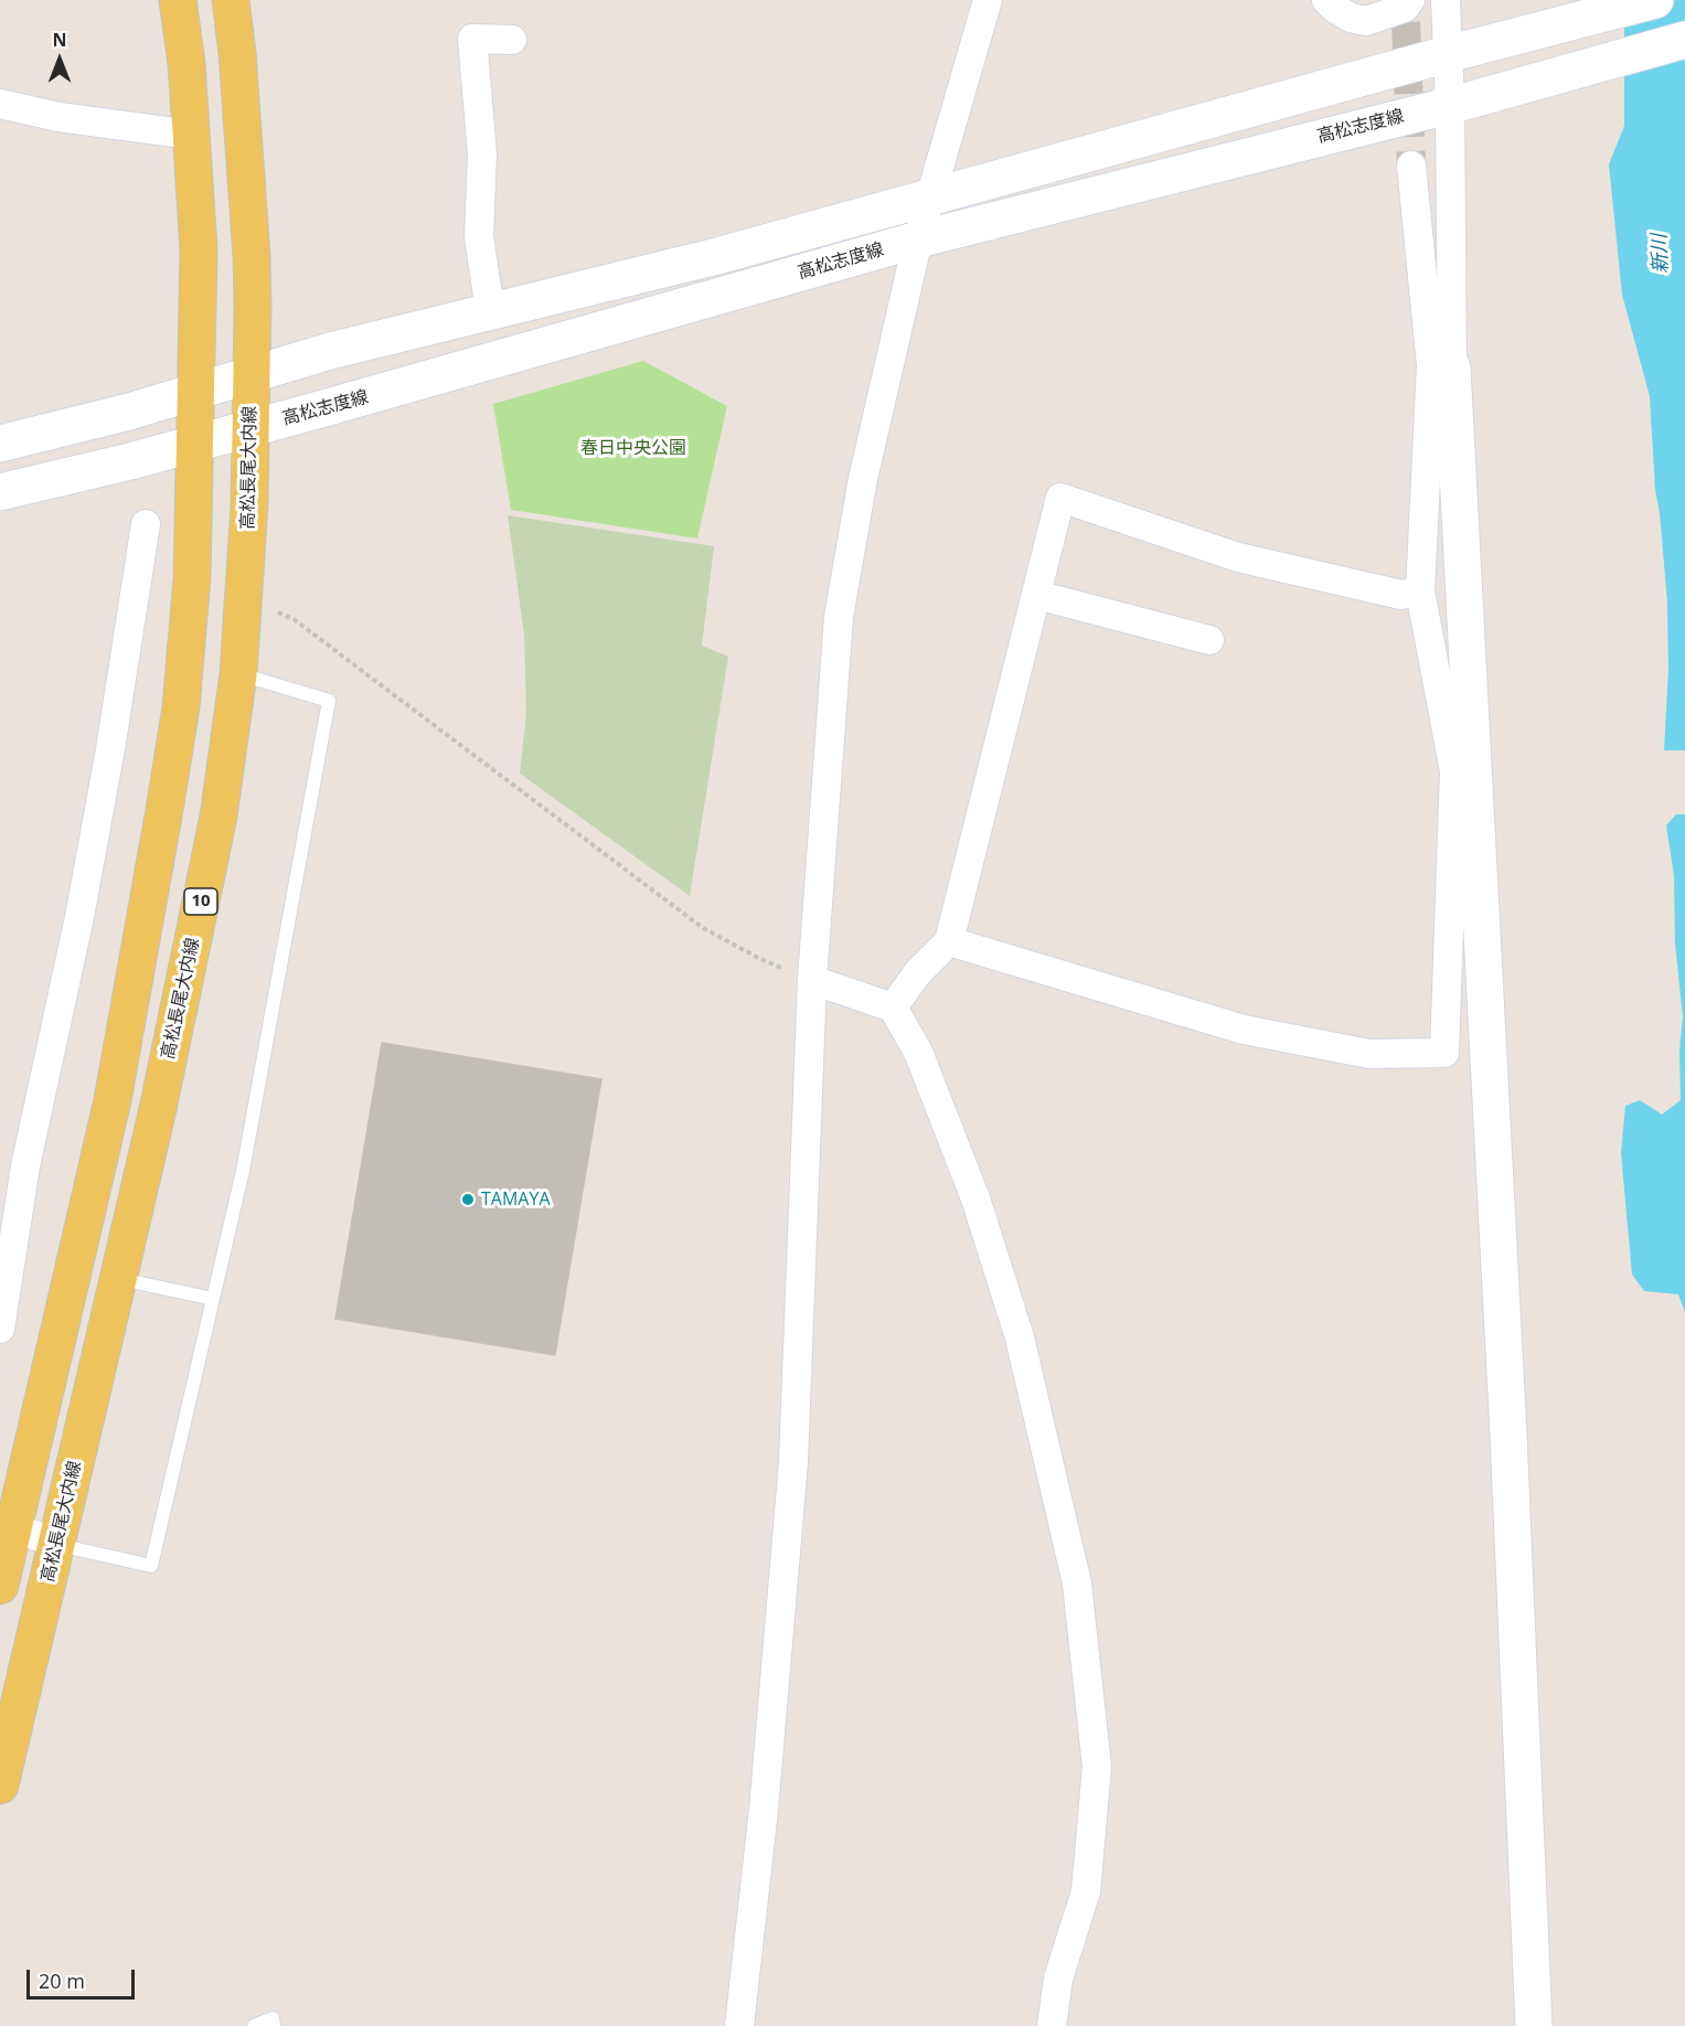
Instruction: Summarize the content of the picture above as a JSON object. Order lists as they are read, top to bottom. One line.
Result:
{"streets":{"main road":["高松志度線","高松長尾大内線","10"]},"crossings":[["高松志度線","高松長尾大内線"]],"water":["新川"],"parks":["春日中央公園"],"places":["TAMAYA"],"scale_bar":"20 m","north":"top"}
